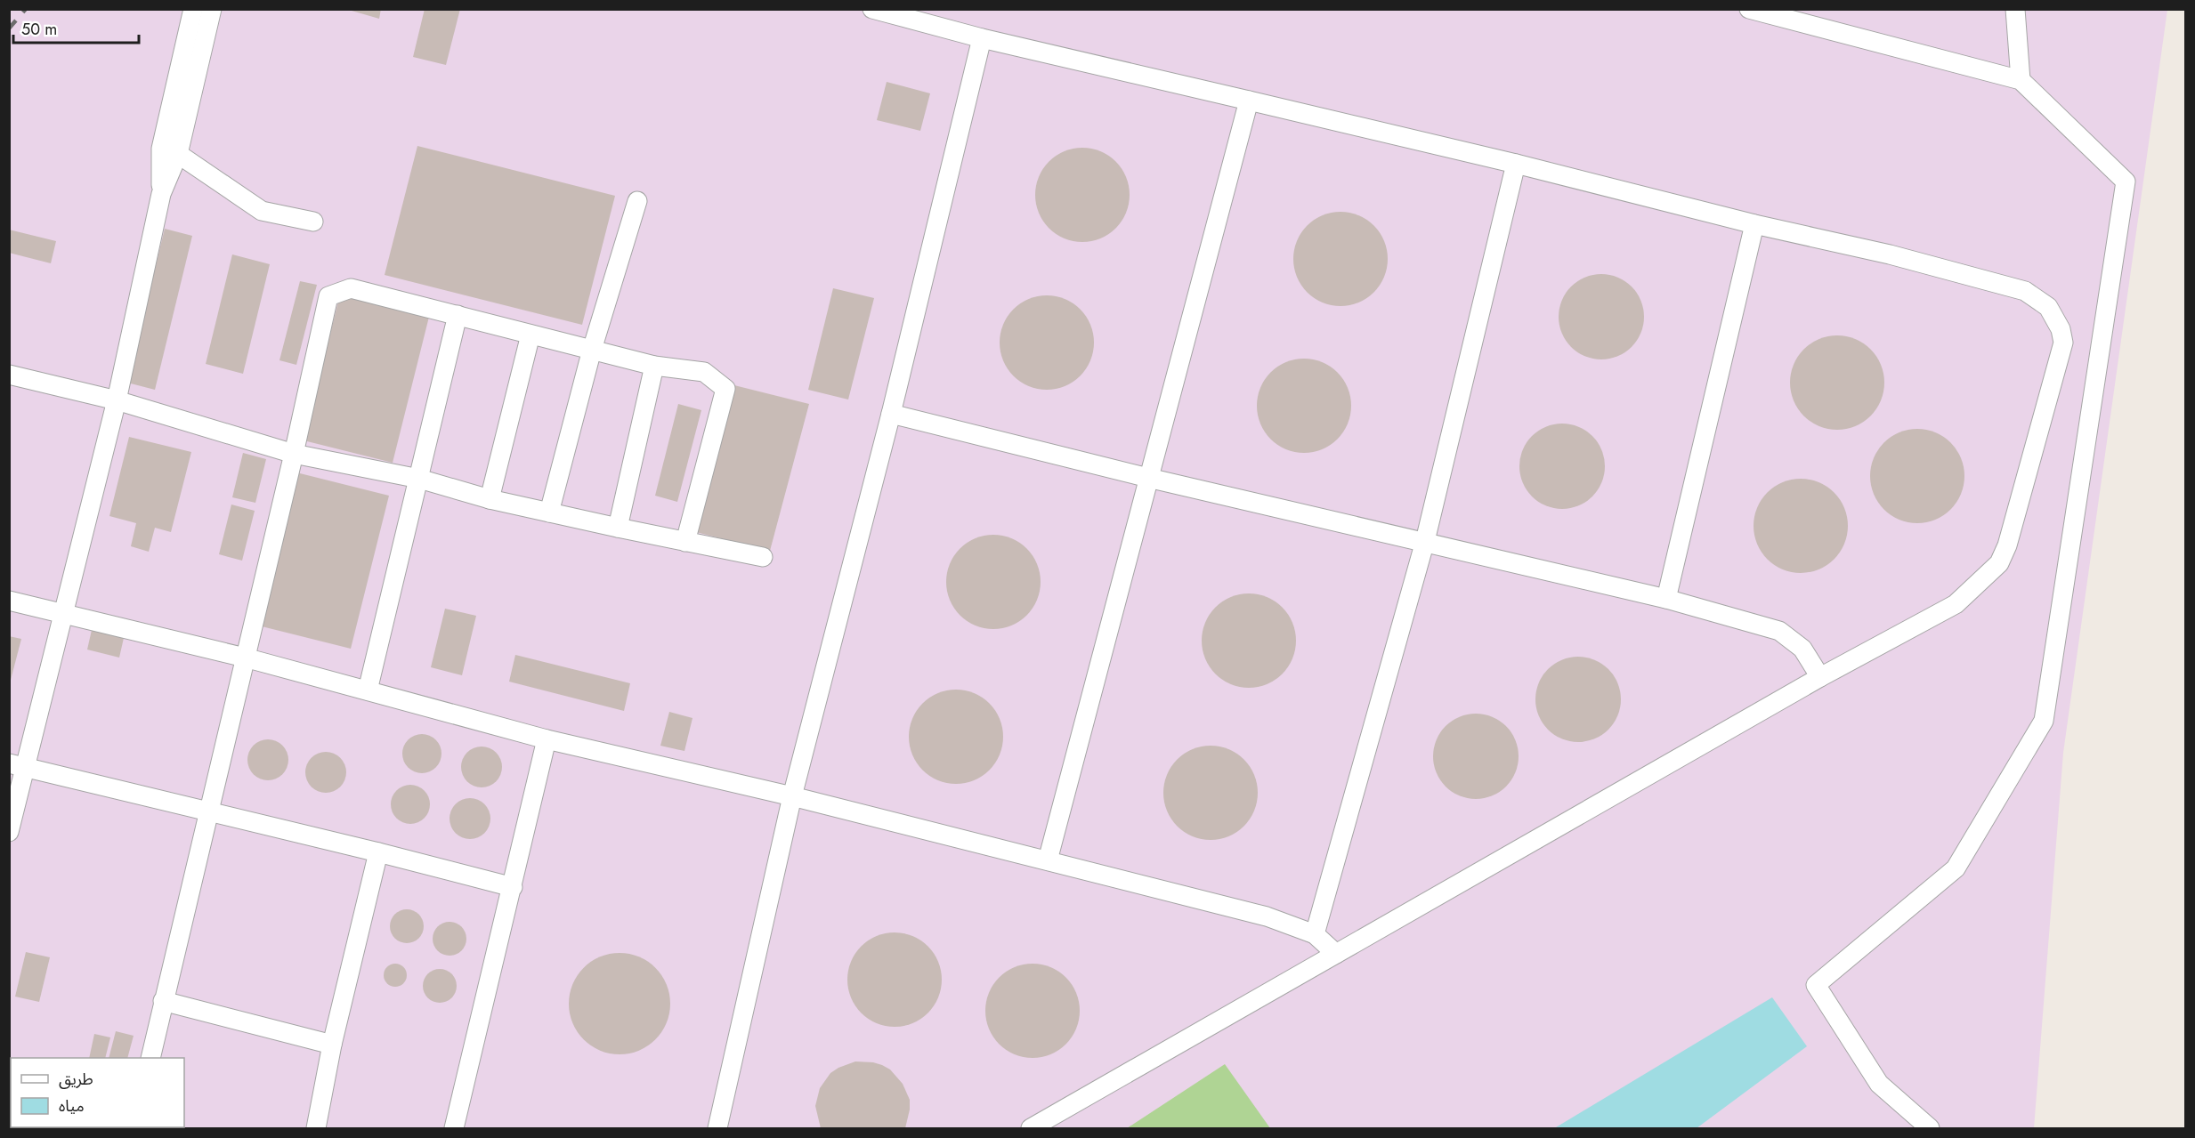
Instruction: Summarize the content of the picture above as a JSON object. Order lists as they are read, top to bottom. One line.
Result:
{"legend":["طريق","مياه"],"scale_bar":"50 m"}
